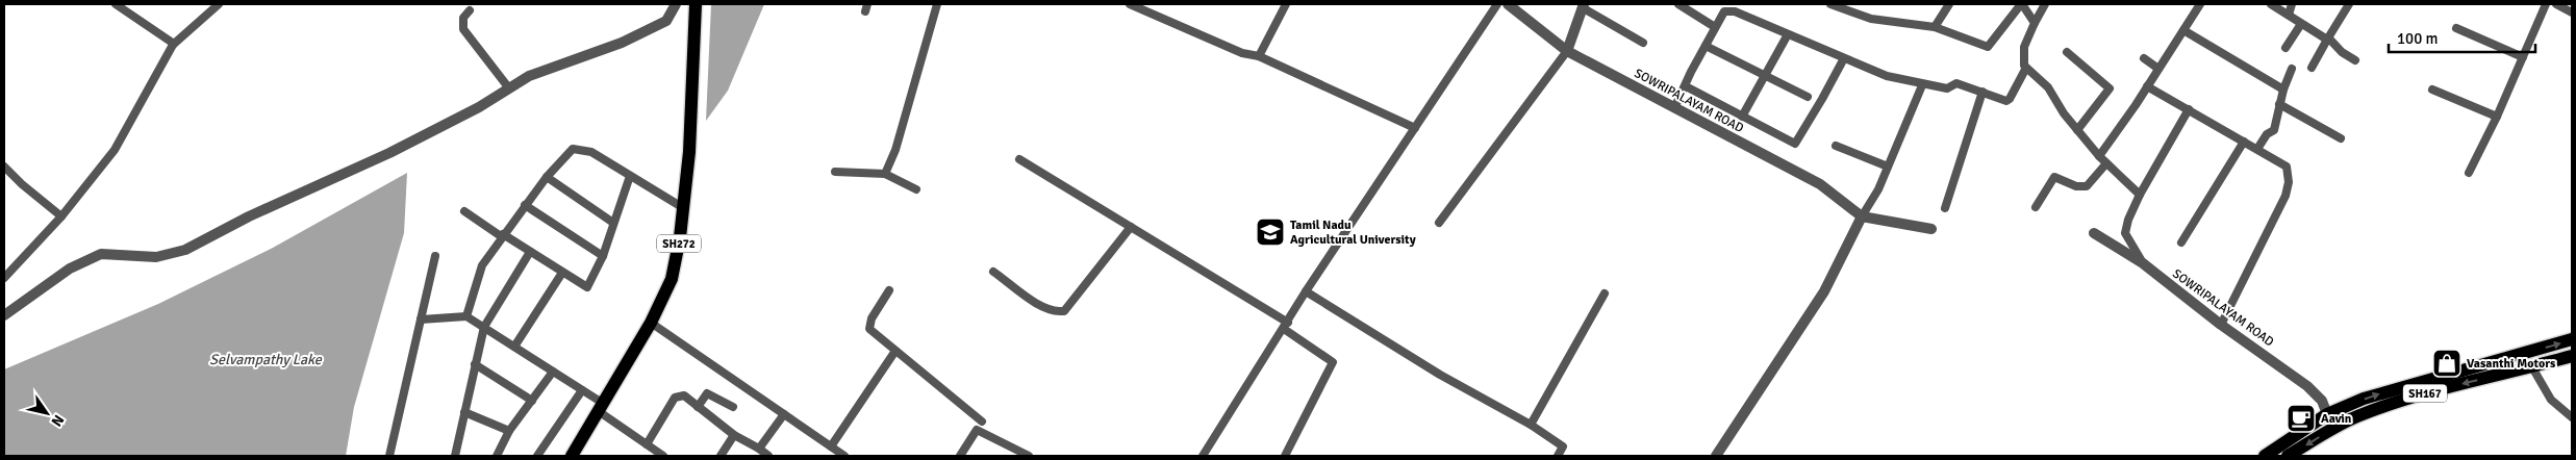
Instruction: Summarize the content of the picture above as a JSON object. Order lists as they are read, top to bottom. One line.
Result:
{"streets":{"main road":["SH272","SH167"],"street":["SOWRIPALAYAM ROAD"]},"crossings":[["SOWRIPALAYAM ROAD","SH167"]],"water":["Selvampathy Lake"],"places":{"school or university":["Tamil Nadu Agricultural University"],"shop":["Vasanthi Motors"],"cafe":["Aavin"]},"scale_bar":"100 m","north":"bottom right"}
